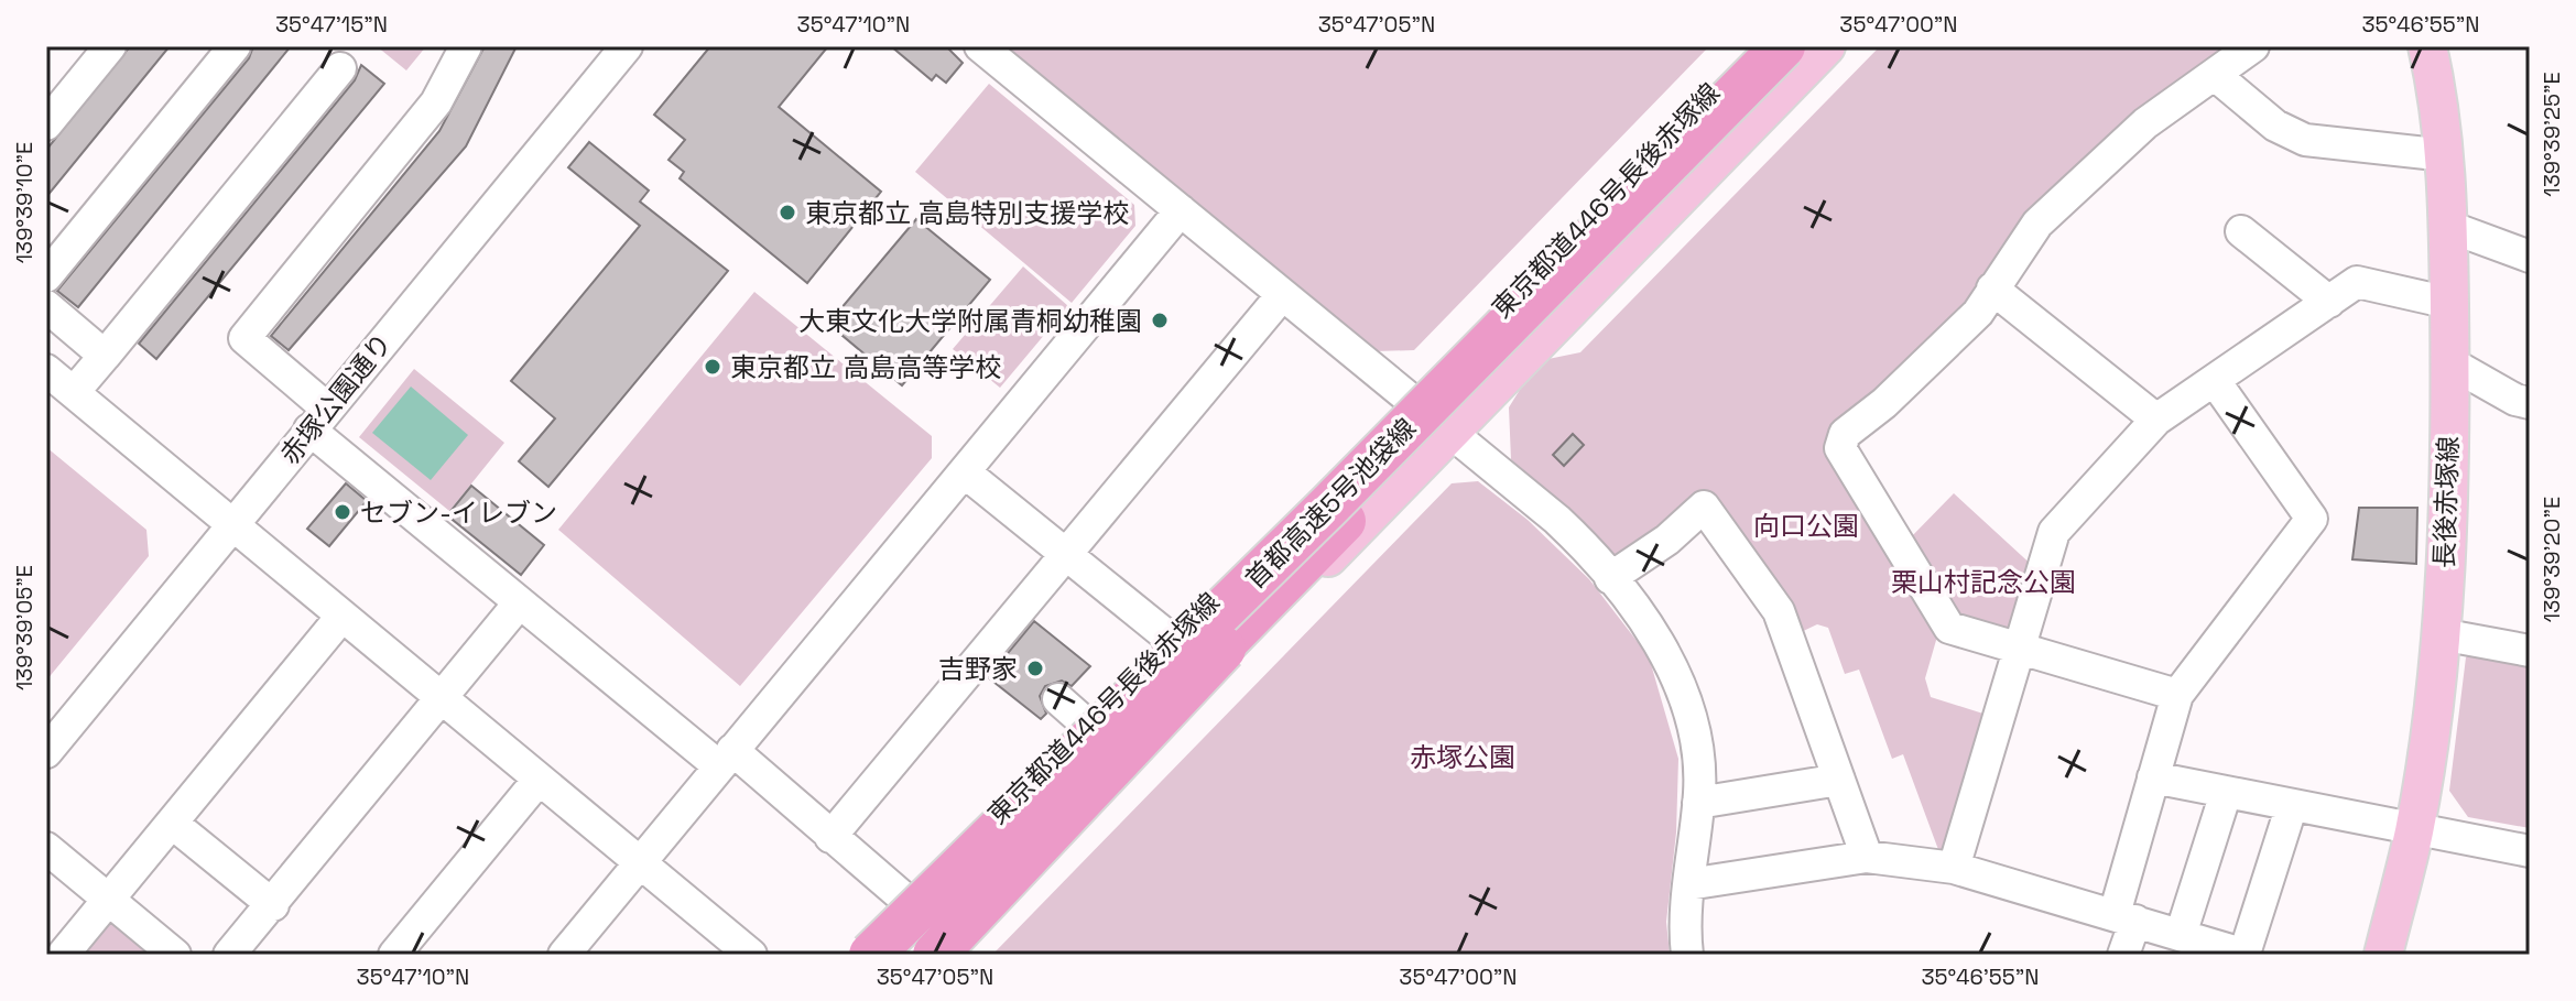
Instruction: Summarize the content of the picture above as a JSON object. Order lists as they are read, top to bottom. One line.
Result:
{"streets":{"highway":["首都高速5号池袋線"],"main road":["東京都道446号長後赤塚線","長後赤塚線"],"street":["赤塚公園通り"]},"parks":["向口公園","栗山村記念公園","赤塚公園"],"places":["東京都立 高島特別支援学校","大東文化大学附属青桐幼稚園","東京都立 高島高等学校","セブン-イレブン","吉野家"],"coordinates":["35°47'15\"N","35°47'10\"N","35°47'05\"N","35°47'00\"N","35°46'55\"N","139°39'25\"E","139°39'10\"E","139°39'20\"E","139°39'05\"E"]}
